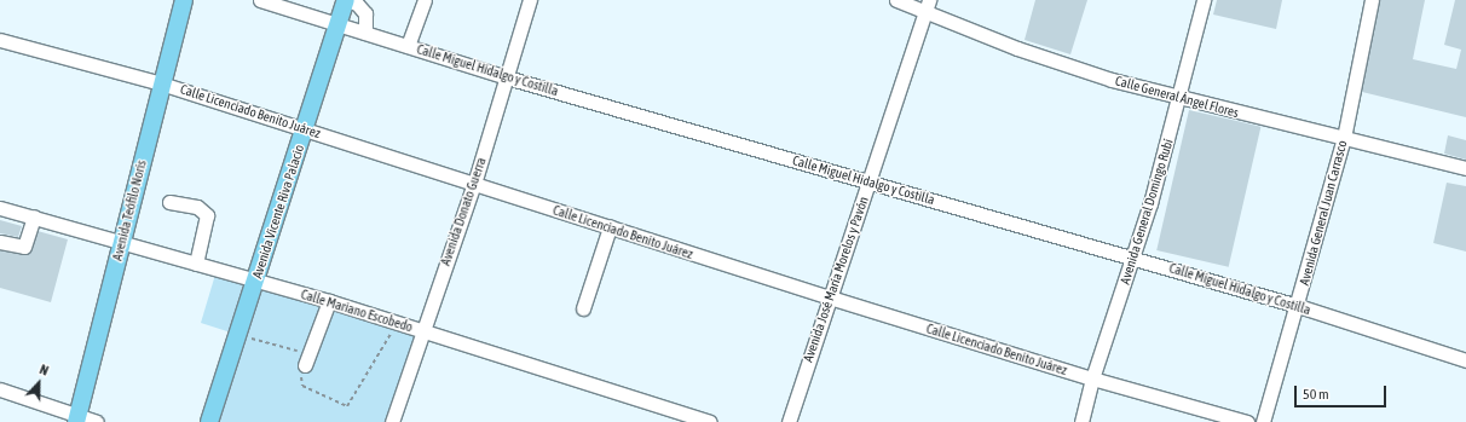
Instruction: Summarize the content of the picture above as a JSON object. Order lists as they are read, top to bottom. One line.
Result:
{"streets":{"main road":["Avenida Teófilo Noris","Avenida Vicente Riva Palacio"],"street":["Calle Miguel Hidalgo y Costilla","Calle General Ángel Flores","Calle Licenciado Benito Juárez","Avenida Donato Guerra","Avenida General Domingo Rubí","Avenida General Juan Carrasco","Avenida José María Morelos y Pavón","Calle Mariano Escobedo"]},"crossings":[["Calle Miguel Hidalgo y Costilla","Avenida Vicente Riva Palacio"],["Calle Miguel Hidalgo y Costilla","Avenida Donato Guerra"],["Calle Miguel Hidalgo y Costilla","Avenida General Domingo Rubí"],["Calle Miguel Hidalgo y Costilla","Avenida General Juan Carrasco"],["Calle Miguel Hidalgo y Costilla","Avenida José María Morelos y Pavón"],["Calle General Ángel Flores","Avenida General Domingo Rubí"],["Calle General Ángel Flores","Avenida General Juan Carrasco"],["Calle General Ángel Flores","Avenida José María Morelos y Pavón"],["Calle Licenciado Benito Juárez","Avenida Teófilo Noris"],["Calle Licenciado Benito Juárez","Avenida Vicente Riva Palacio"],["Calle Licenciado Benito Juárez","Avenida Donato Guerra"],["Calle Licenciado Benito Juárez","Avenida General Domingo Rubí"],["Calle Licenciado Benito Juárez","Avenida José María Morelos y Pavón"],["Avenida Teófilo Noris","Calle Mariano Escobedo"],["Avenida Vicente Riva Palacio","Calle Mariano Escobedo"],["Avenida Donato Guerra","Calle Mariano Escobedo"]],"scale_bar":"50 m","north":"top"}
